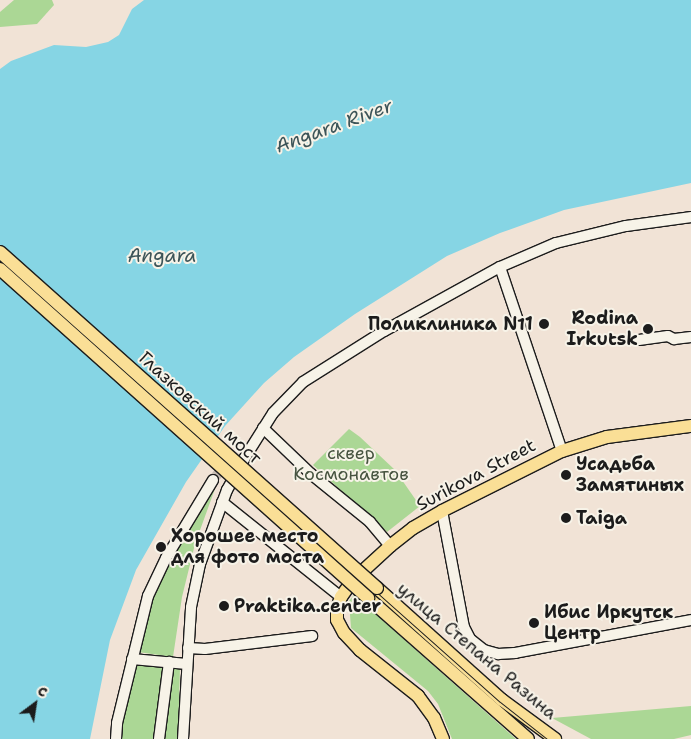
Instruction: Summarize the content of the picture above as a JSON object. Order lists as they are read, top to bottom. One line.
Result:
{"streets":{"main road":["Глазковский мост","Surikova Street","улица Степана Разина"]},"crossings":[["Глазковский мост","улица Степана Разина"]],"water":["Angara River","Angara"],"parks":["сквер Космонавтов"],"places":["Поликлиника N11","Rodina Irkutsk","Усадьба Замятиных","Taiga","Хорошее место для фото моста","Praktika.center","Ибис Иркутск Центр"],"north":"top right"}
